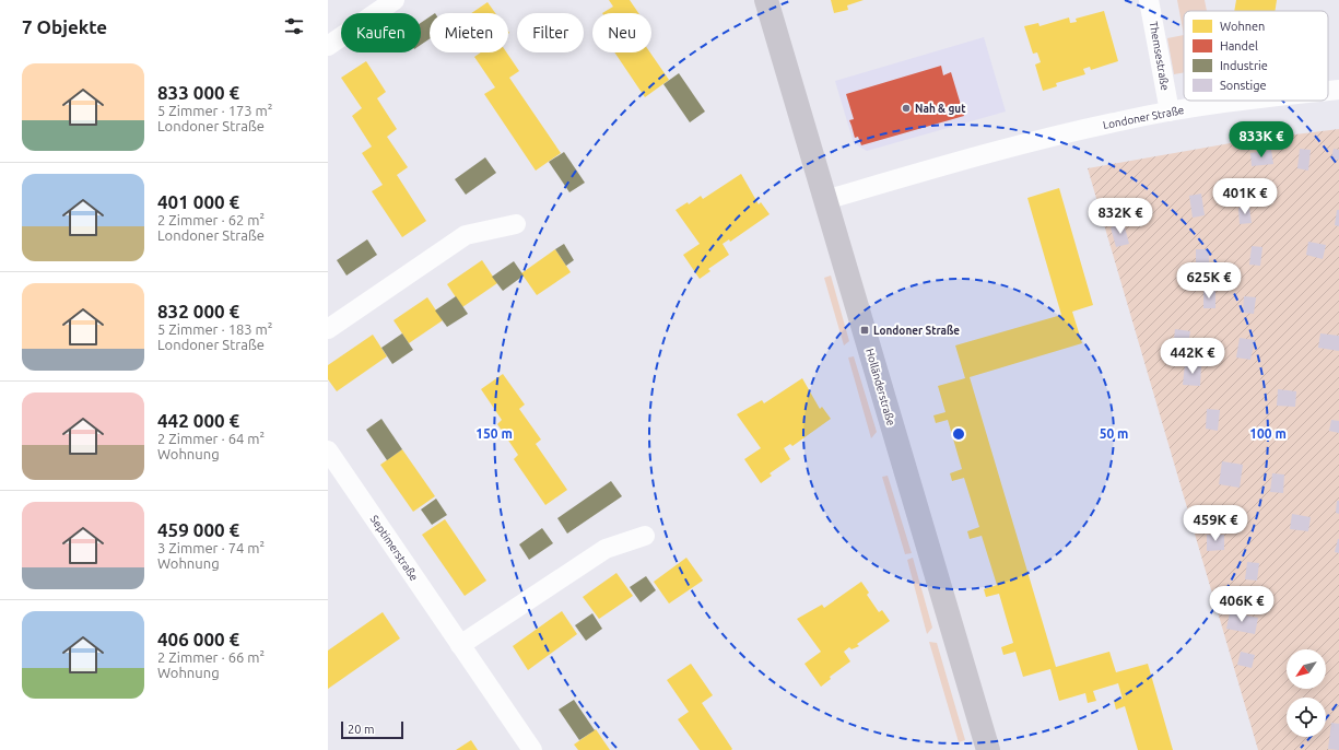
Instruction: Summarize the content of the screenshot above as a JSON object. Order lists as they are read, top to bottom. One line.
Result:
{"streets":{"street":["Themsestraße","Londoner Straße","Holländerstraße","Septimerstraße"]},"crossings":[["Themsestraße","Londoner Straße"],["Londoner Straße","Holländerstraße"]],"places":{"other":["Nah & gut"],"transit":["Londoner Straße"]},"legend":["Wohnen","Handel","Industrie","Sonstige"],"scale_bar":"20 m","north":"bottom left","page":{"heading":"7 Objekte","chip":["Kaufen","Mieten","Filter","Neu"],"list":[{"name":"833 000 €","note":"5 Zimmer · 173 m² · Londoner Straße"},{"name":"401 000 €","note":"2 Zimmer · 62 m² · Londoner Straße"},{"name":"832 000 €","note":"5 Zimmer · 183 m² · Londoner Straße"},{"name":"442 000 €","note":"2 Zimmer · 64 m² · Wohnung"},{"name":"459 000 €","note":"3 Zimmer · 74 m² · Wohnung"},{"name":"406 000 €","note":"2 Zimmer · 66 m² · Wohnung"}],"price":["833K €","401K €","832K €","625K €","442K €","459K €","406K €"],"scale":"20 m"},"rings":["50 m","100 m","150 m"]}
